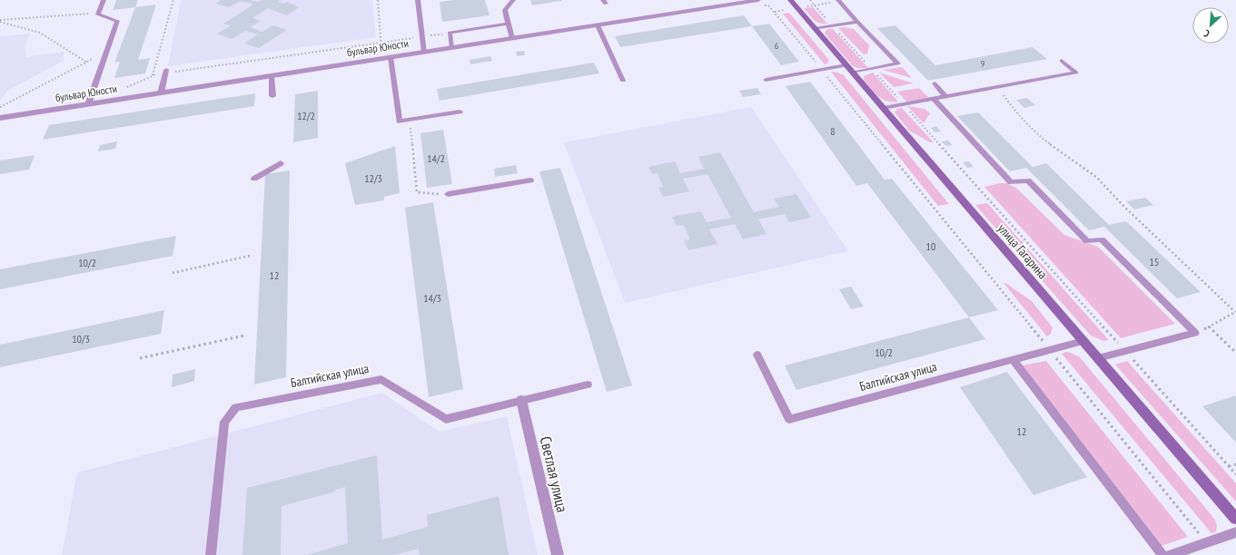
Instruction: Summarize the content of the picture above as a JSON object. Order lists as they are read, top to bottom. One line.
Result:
{"streets":{"street":["бульвар Юности","улица Гагарина","Светлая улица"],"lane":["Балтийская улица"]},"crossings":[["улица Гагарина","Балтийская улица"],["Балтийская улица","Светлая улица"]],"house_numbers":["6","9","12/2","8","14/2","12/3","10","15","10/2","12","14/3","10/3","10/2","12"],"north":"bottom left"}
